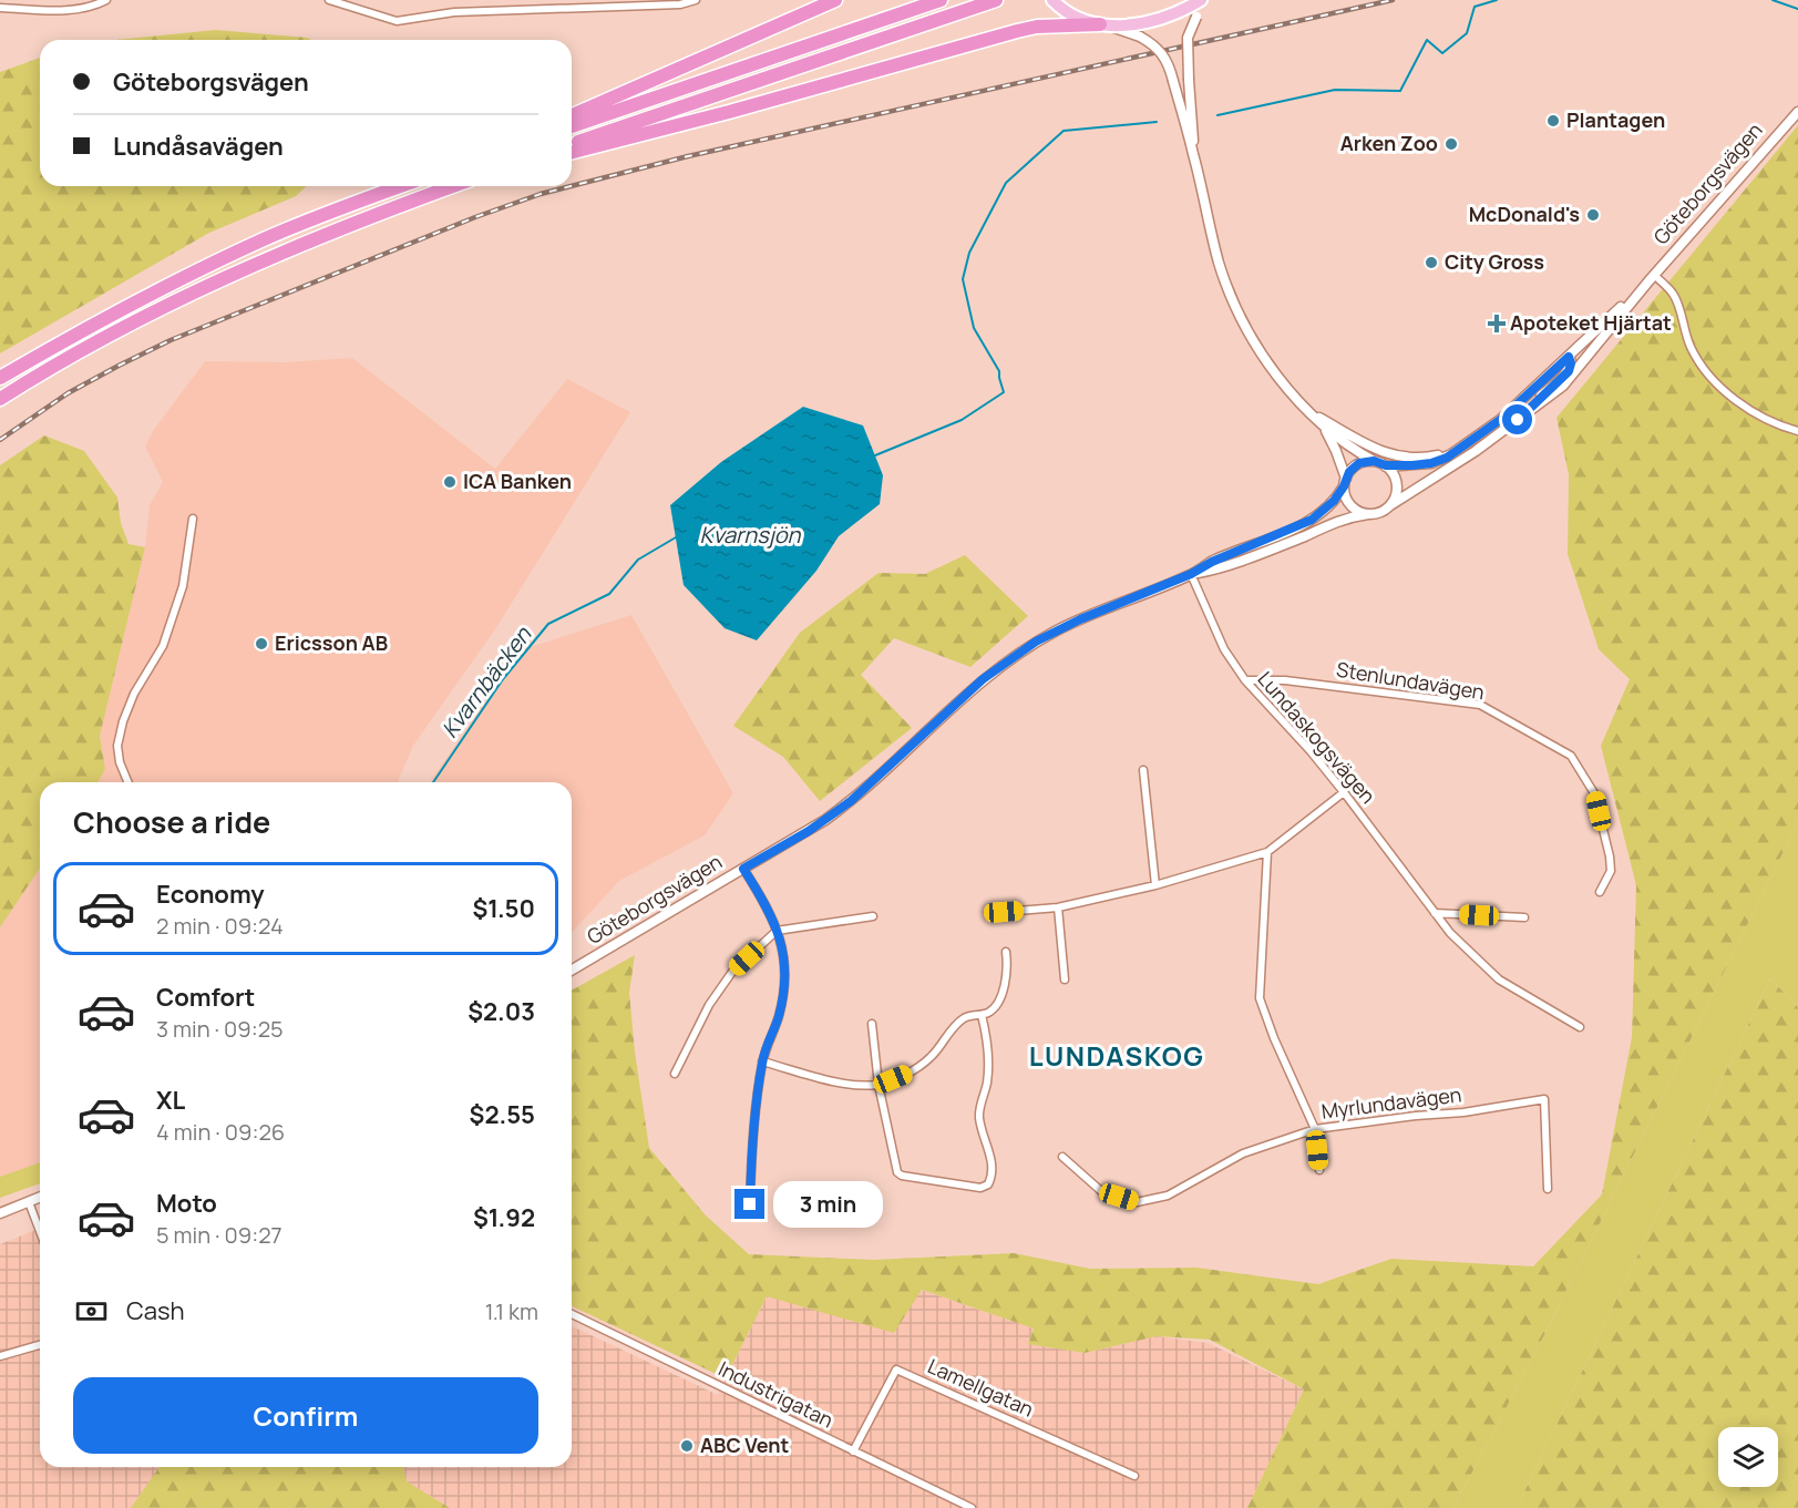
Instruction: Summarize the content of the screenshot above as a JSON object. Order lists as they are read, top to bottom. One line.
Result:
{"streets":{"street":["Göteborgsvägen","Stenlundavägen","Lundaskogsvägen","Myrlundavägen","Lamellgatan","Industrigatan"]},"crossings":[["Göteborgsvägen","Lundaskogsvägen"],["Stenlundavägen","Lundaskogsvägen"],["Lamellgatan","Industrigatan"]],"districts":["LUNDASKOG"],"water":["Kvarnsjön","Kvarnbäcken"],"places":{"other":["Plantagen","Arken Zoo","McDonald's","City Gross","ICA Banken","Ericsson AB","ABC Vent"],"health":["Apoteket Hjärtat"]},"page":{"banner":["Göteborgsvägen","Lundåsavägen"],"heading":"Choose a ride","list":[{"name":"Economy","note":"2 min · 09:24","value":"$1.50"},{"name":"Comfort","note":"3 min · 09:25","value":"$2.03"},{"name":"XL","note":"4 min · 09:26","value":"$2.55"},{"name":"Moto","note":"5 min · 09:27","value":"$1.92"}],"bubble":"3 min","pay":["Cash","1.1 km"],"buttons":"Confirm"}}
